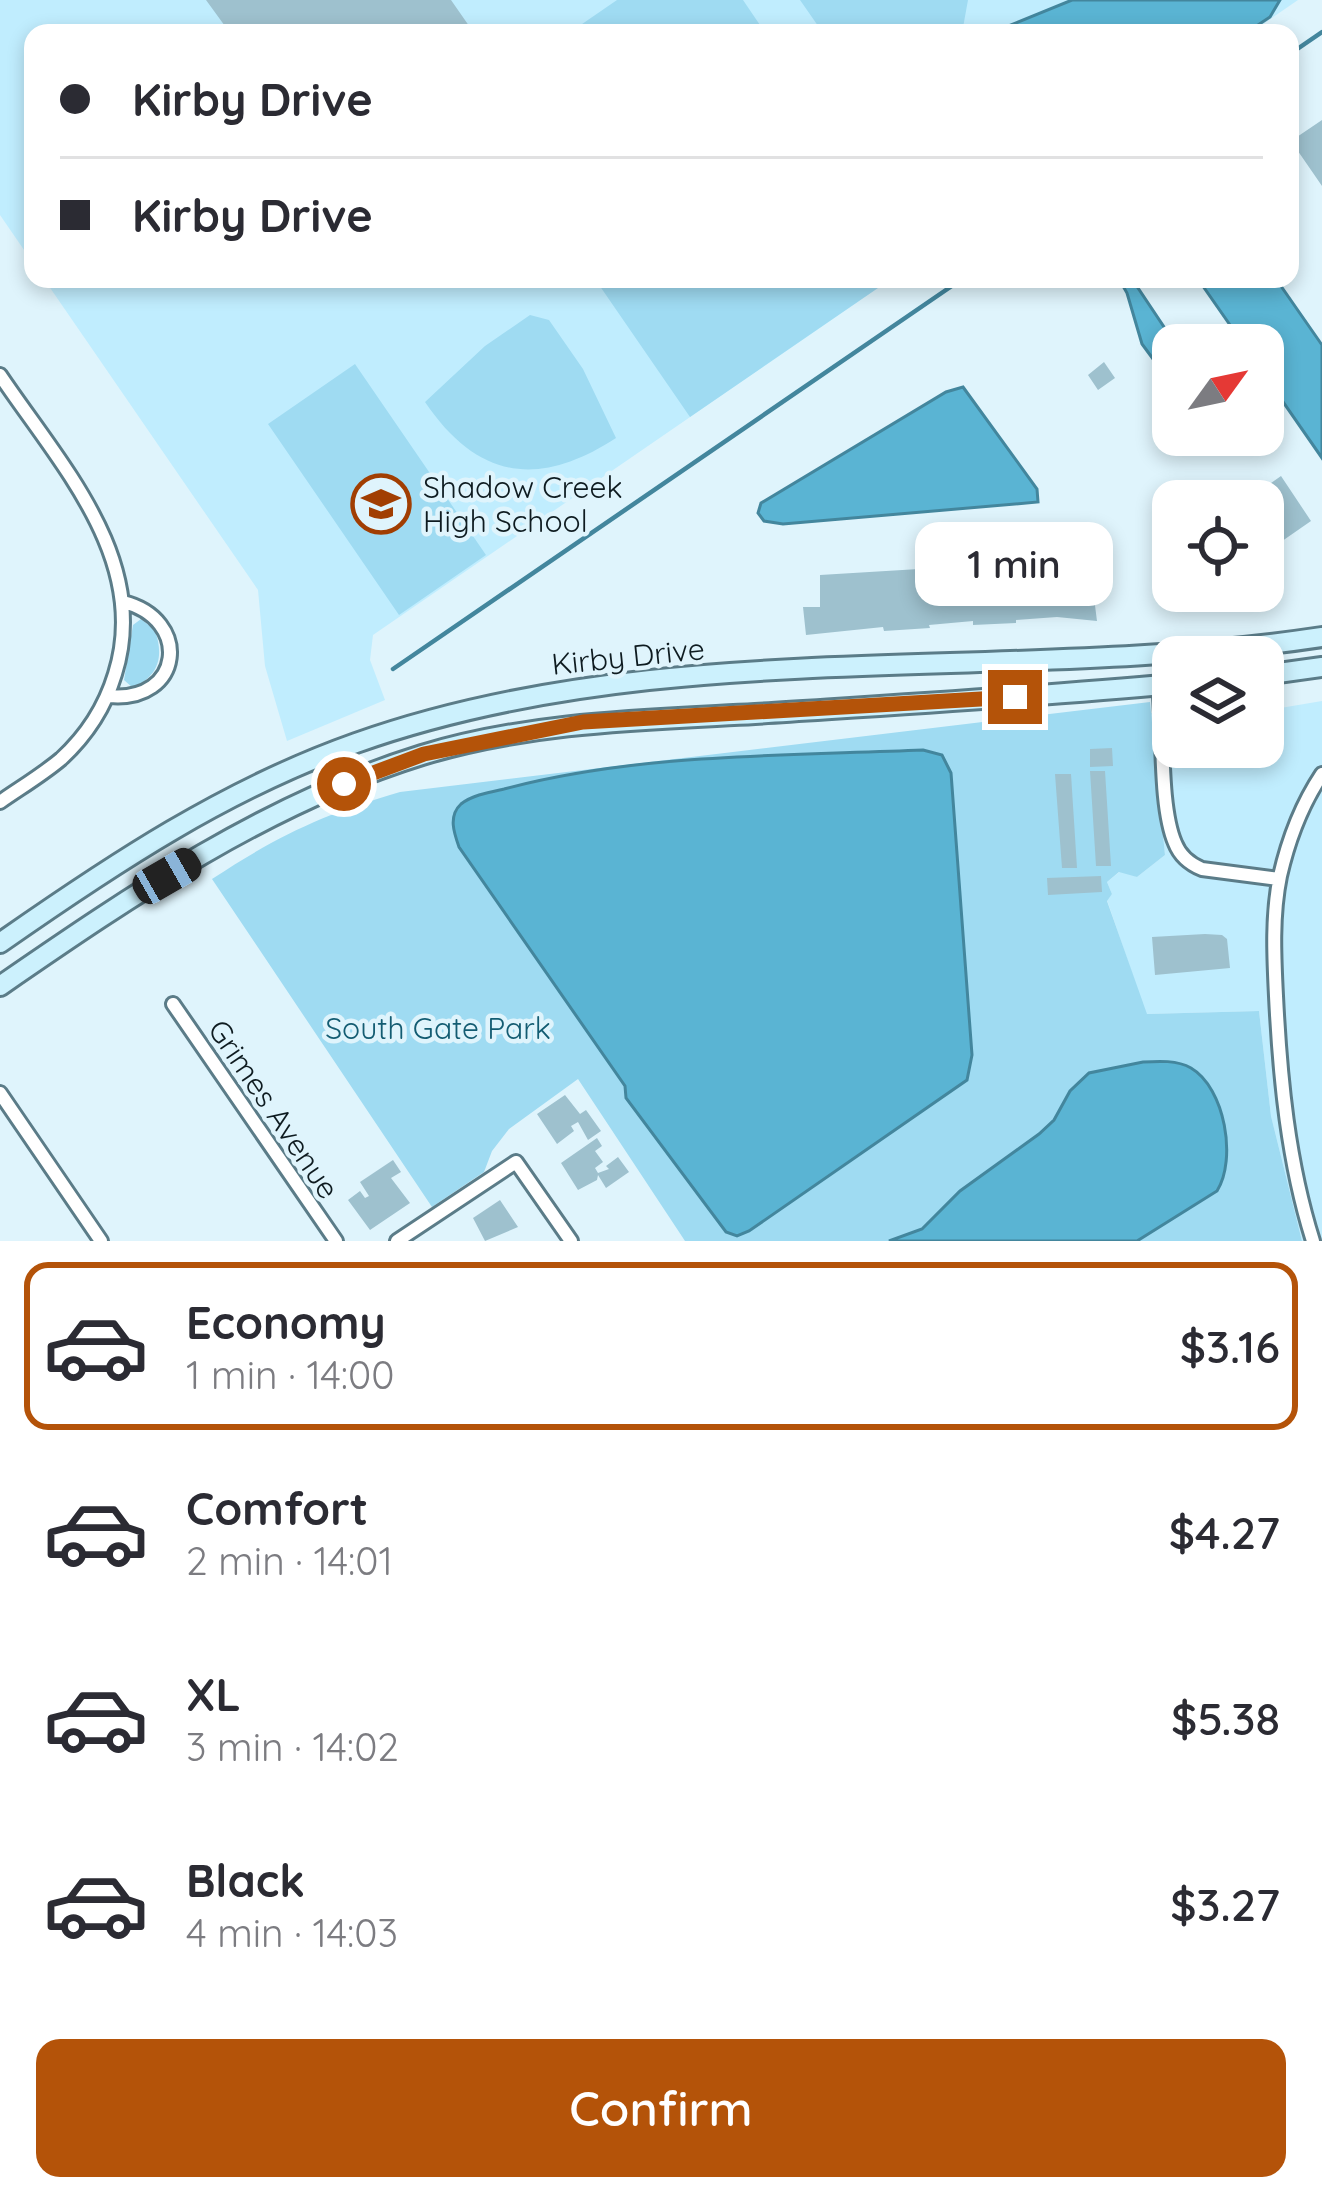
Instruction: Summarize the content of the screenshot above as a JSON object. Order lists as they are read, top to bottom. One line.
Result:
{"streets":{"main road":["Kirby Drive"],"street":["Grimes Avenue"]},"parks":["South Gate Park"],"places":{"school or university":["Shadow Creek High School"]},"north":"top right","page":{"banner":["Kirby Drive","Kirby Drive"],"bubble":"1 min","list":[{"name":"Economy","note":"1 min · 14:00","value":"$3.16"},{"name":"Comfort","note":"2 min · 14:01","value":"$4.27"},{"name":"XL","note":"3 min · 14:02","value":"$5.38"},{"name":"Black","note":"4 min · 14:03","value":"$3.27"}],"buttons":"Confirm"}}
